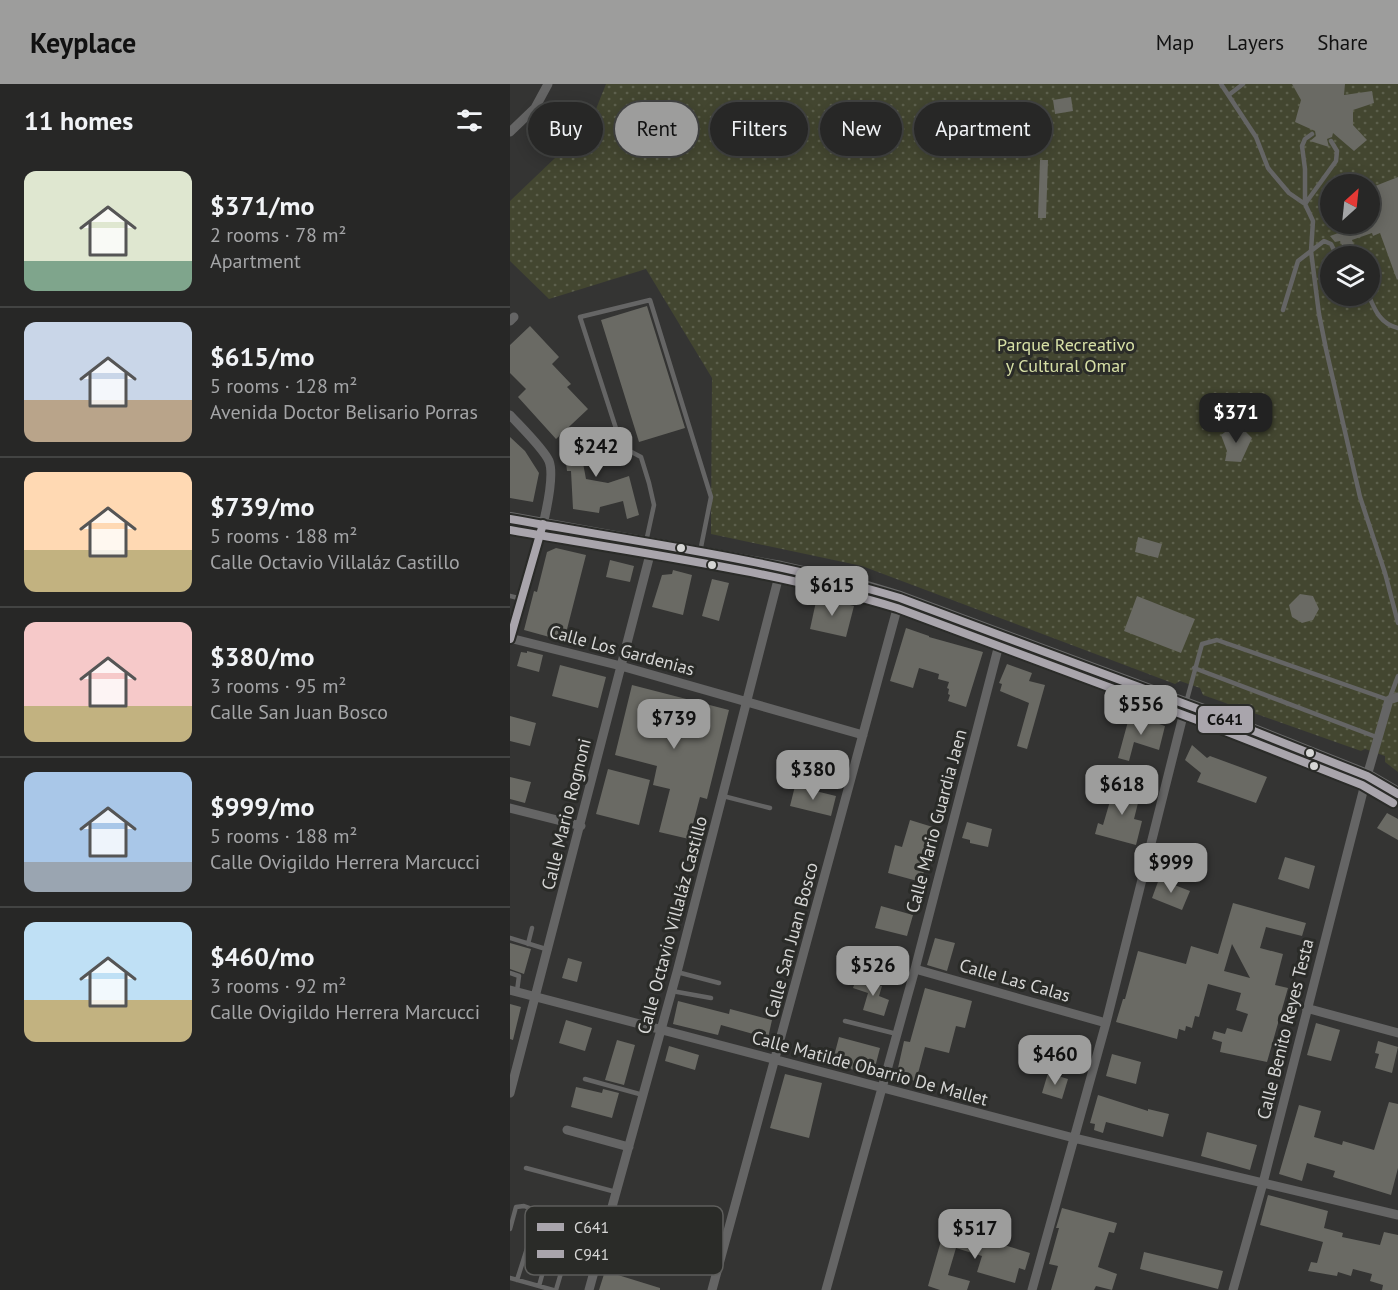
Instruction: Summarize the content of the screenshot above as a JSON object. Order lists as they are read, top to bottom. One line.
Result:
{"streets":{"street":["Calle Los Gardenias","Calle Mario Rognoni","Calle Mario Guardia Jaen","Calle Octavio Villaláz Castillo","Calle San Juan Bosco","Calle Las Calas","Calle Benito Reyes Testa","Calle Matilde Obarrio De Mallet"]},"crossings":[["Calle Los Gardenias","Calle Mario Rognoni"],["Calle Los Gardenias","Calle Octavio Villaláz Castillo"],["Calle Los Gardenias","Calle San Juan Bosco"],["Calle Mario Rognoni","Calle Matilde Obarrio De Mallet"],["Calle Mario Guardia Jaen","Calle Las Calas"],["Calle Mario Guardia Jaen","Calle Matilde Obarrio De Mallet"],["Calle Octavio Villaláz Castillo","Calle Matilde Obarrio De Mallet"],["Calle San Juan Bosco","Calle Matilde Obarrio De Mallet"],["Calle Benito Reyes Testa","Calle Matilde Obarrio De Mallet"]],"parks":["Parque Recreativo y Cultural Omar"],"lines":["transit line C641","transit line C941"],"legend":["C641","C941"],"north":"top right","page":{"header":"Keyplace","nav":["Map","Layers","Share"],"heading":"11 homes","chip":["Buy","Rent","Filters","New","Apartment"],"list":[{"name":"$371/mo","note":"2 rooms · 78 m² · Apartment"},{"name":"$615/mo","note":"5 rooms · 128 m² · Avenida Doctor Belisario Porras"},{"name":"$739/mo","note":"5 rooms · 188 m² · Calle Octavio Villaláz Castillo"},{"name":"$380/mo","note":"3 rooms · 95 m² · Calle San Juan Bosco"},{"name":"$999/mo","note":"5 rooms · 188 m² · Calle Ovigildo Herrera Marcucci"},{"name":"$460/mo","note":"3 rooms · 92 m² · Calle Ovigildo Herrera Marcucci"}],"price":["$371","$242","$615","$556","$739","$380","$618","$999","$526","$460","$517"]}}
